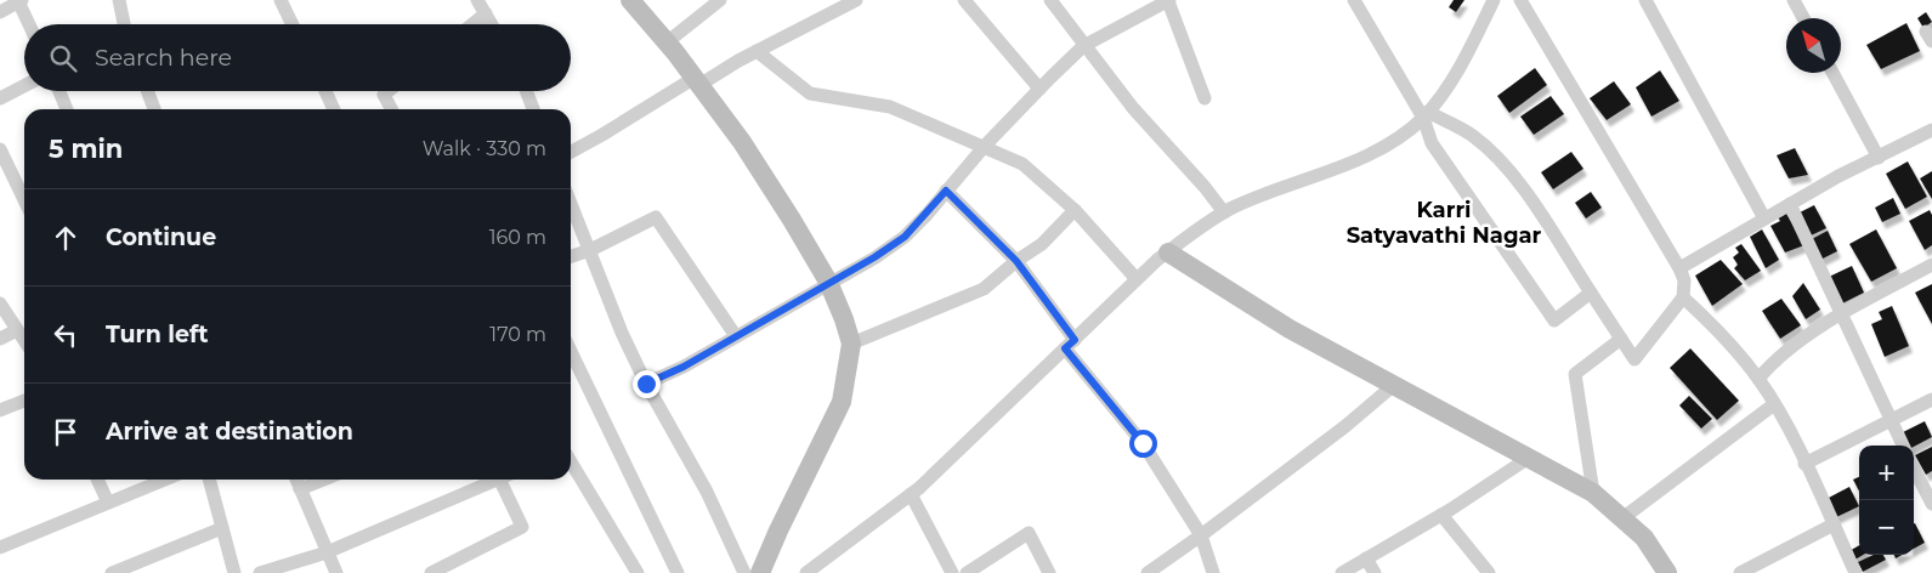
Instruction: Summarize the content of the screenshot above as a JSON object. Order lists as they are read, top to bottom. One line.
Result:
{"districts":["Karri Satyavathi Nagar"],"north":"top left","page":{"search":"Search here","heading":["5 min","Walk · 330 m"],"list":[["Continue","160 m"],["Turn left","170 m"],"Arrive at destination"],"map_buttons":["+","−"]}}
